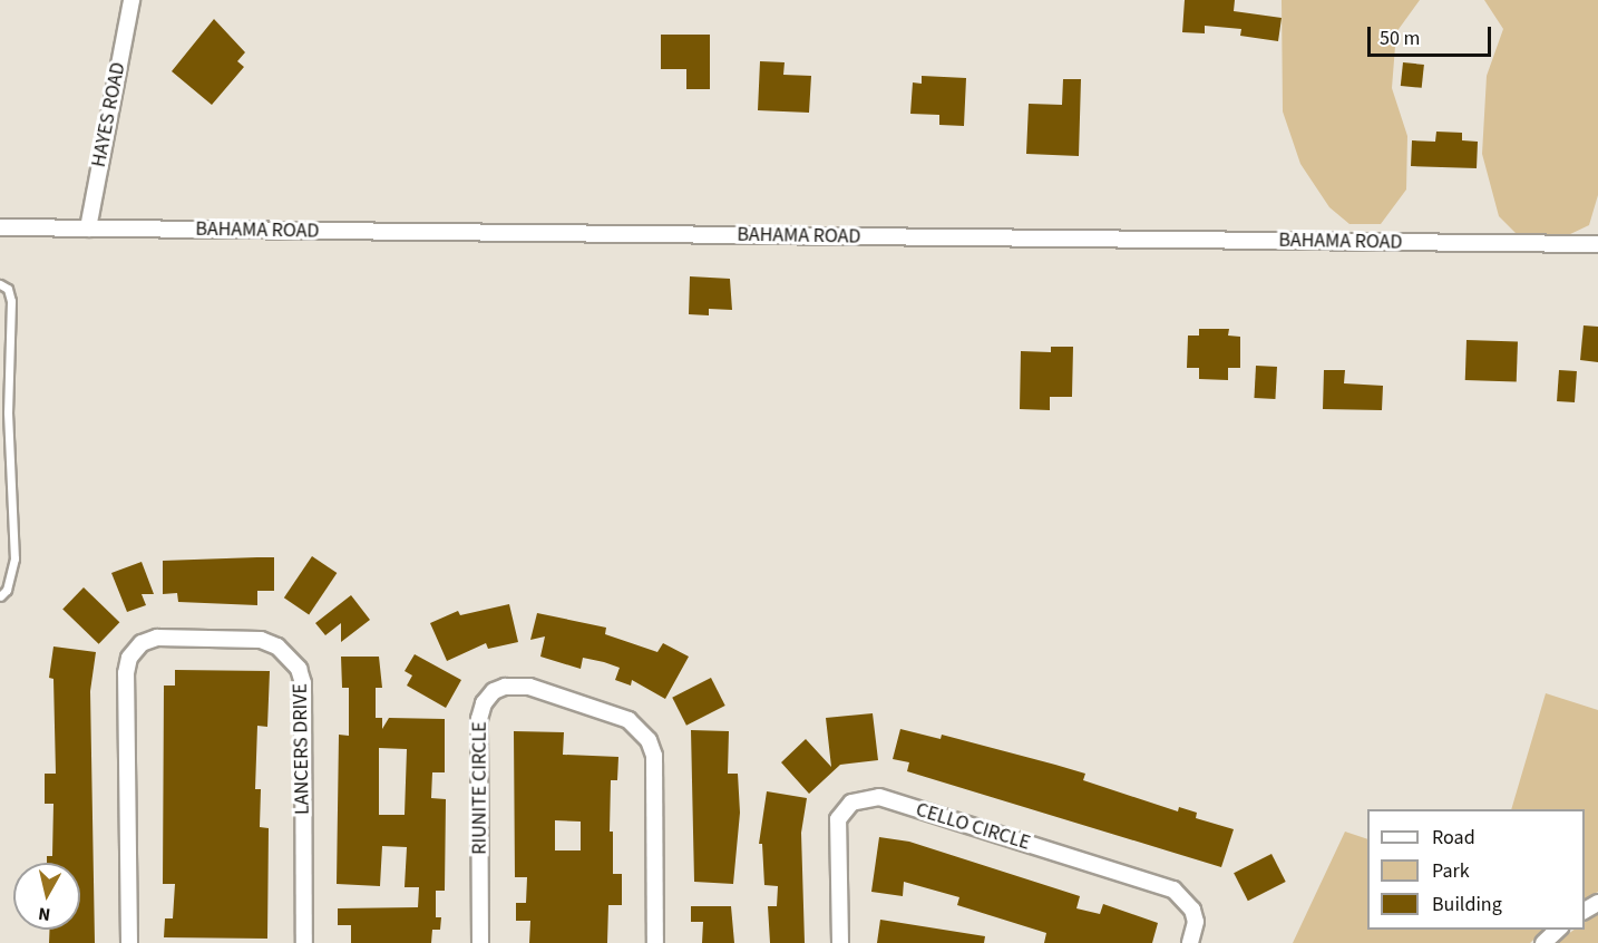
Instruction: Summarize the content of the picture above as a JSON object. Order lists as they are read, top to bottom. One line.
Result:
{"streets":{"street":["HAYES ROAD","BAHAMA ROAD","LANCERS DRIVE","RIUNITE CIRCLE","CELLO CIRCLE"]},"crossings":[["HAYES ROAD","BAHAMA ROAD"]],"legend":["Road","Park","Building"],"scale_bar":"50 m","north":"bottom"}
